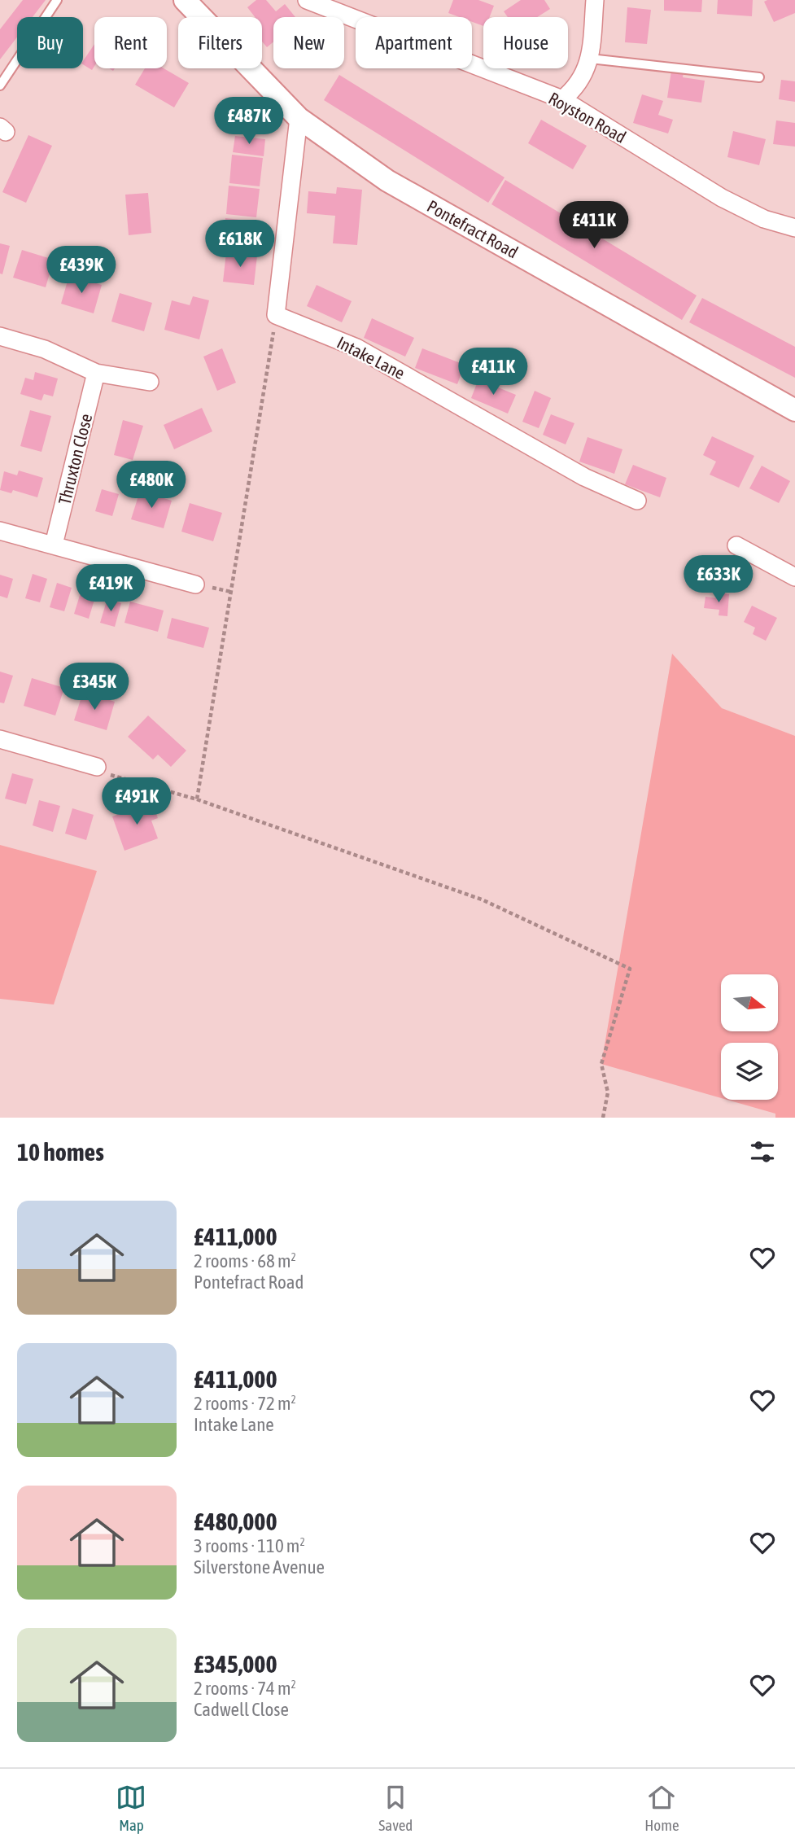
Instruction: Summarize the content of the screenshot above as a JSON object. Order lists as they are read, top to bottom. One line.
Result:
{"streets":{"street":["Royston Road","Pontefract Road","Intake Lane","Thruxton Close"]},"north":"right","page":{"chip":["Buy","Rent","Filters","New","Apartment","House"],"price":["£487K","£411K","£618K","£439K","£411K","£480K","£633K","£419K","£345K","£491K"],"heading":"10 homes","list":[{"name":"£411,000","note":"2 rooms · 68 m² · Pontefract Road"},{"name":"£411,000","note":"2 rooms · 72 m² · Intake Lane"},{"name":"£480,000","note":"3 rooms · 110 m² · Silverstone Avenue"},{"name":"£345,000","note":"2 rooms · 74 m² · Cadwell Close"}],"tabs":["Map","Saved","Home"]}}
